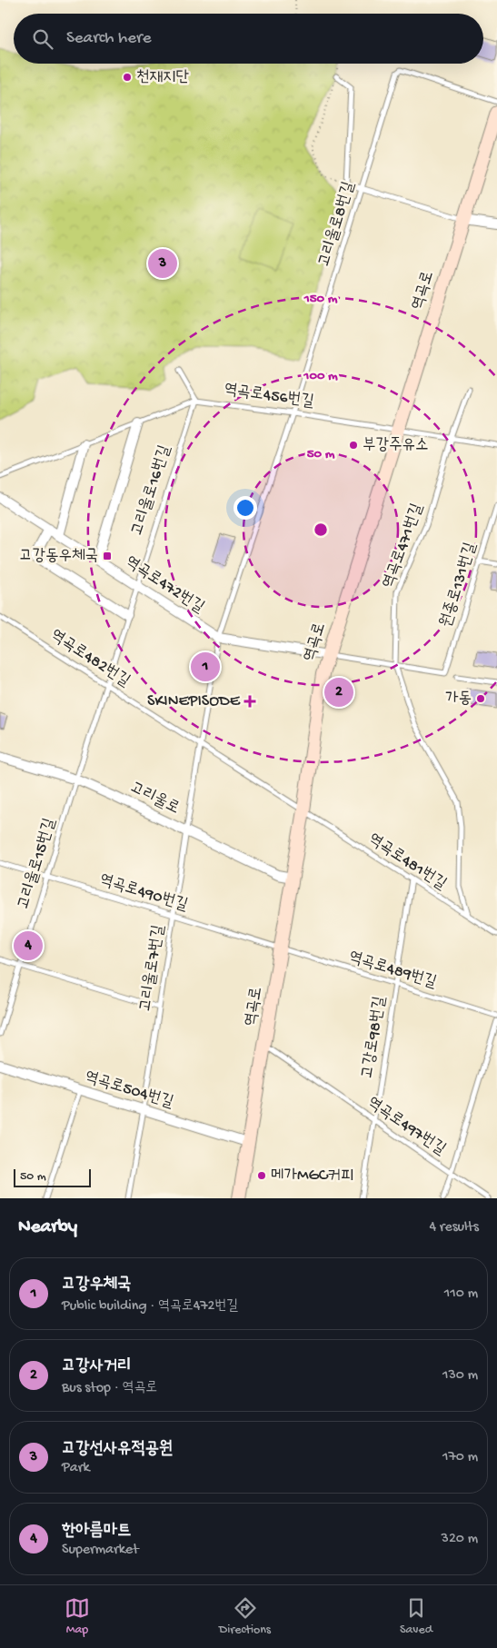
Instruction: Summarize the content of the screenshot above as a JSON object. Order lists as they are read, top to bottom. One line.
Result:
{"streets":{"street":["역곡로","역곡로472번길","고리울로","역곡로504번길"],"lane":["고리울로8번길","역곡로456번길","고리울로16번길","역곡로471번길","원종로131번길","역곡로482번길","역곡로481번길","고리울로15번길","역곡로490번길","고리울로7번길","역곡로489번길","고강로98번길","역곡로497번길"]},"crossings":[["고리울로8번길","역곡로456번길"],["고리울로8번길","역곡로472번길"],["고리울로8번길","역곡로482번길"],["고리울로8번길","고리울로"],["고리울로8번길","고리울로7번길"],["역곡로","역곡로456번길"],["역곡로","역곡로472번길"],["역곡로","역곡로482번길"],["역곡로","고리울로"],["역곡로","역곡로481번길"],["역곡로","역곡로490번길"],["역곡로","역곡로489번길"],["역곡로","역곡로504번길"],["역곡로","역곡로497번길"],["역곡로456번길","고리울로16번길"],["역곡로456번길","역곡로471번길"],["고리울로16번길","역곡로472번길"],["고리울로16번길","역곡로482번길"],["고리울로16번길","고리울로"],["고리울로16번길","고리울로15번길"],["역곡로471번길","원종로131번길"],["역곡로471번길","역곡로481번길"],["역곡로482번길","역곡로481번길"],["고리울로","고리울로15번길"],["고리울로","고리울로7번길"],["역곡로481번길","고강로98번길"],["고리울로15번길","역곡로490번길"],["역곡로490번길","고리울로7번길"],["역곡로490번길","역곡로489번길"],["고리울로7번길","역곡로504번길"],["역곡로489번길","고강로98번길"],["고강로98번길","역곡로497번길"]],"places":{"other":["천재지단","부강주유소","가동","메가MGC커피"],"transit":["고강동우체국"],"health":["SKINEPISODE"]},"scale_bar":"50 m","page":{"search":"Search here","pins":["3","1","2","4"],"scale":"50 m","heading":["Nearby","4 results"],"list":[{"mark":"1","name":"고강우체국","note":"Public building · 역곡로472번길","value":"110 m"},{"mark":"2","name":"고강사거리","note":"Bus stop · 역곡로","value":"130 m"},{"mark":"3","name":"고강선사유적공원","note":"Park","value":"170 m"},{"mark":"4","name":"한아름마트","note":"Supermarket","value":"320 m"}],"nav":["Map","Directions","Saved"]},"rings":["150 m","100 m","50 m"]}
